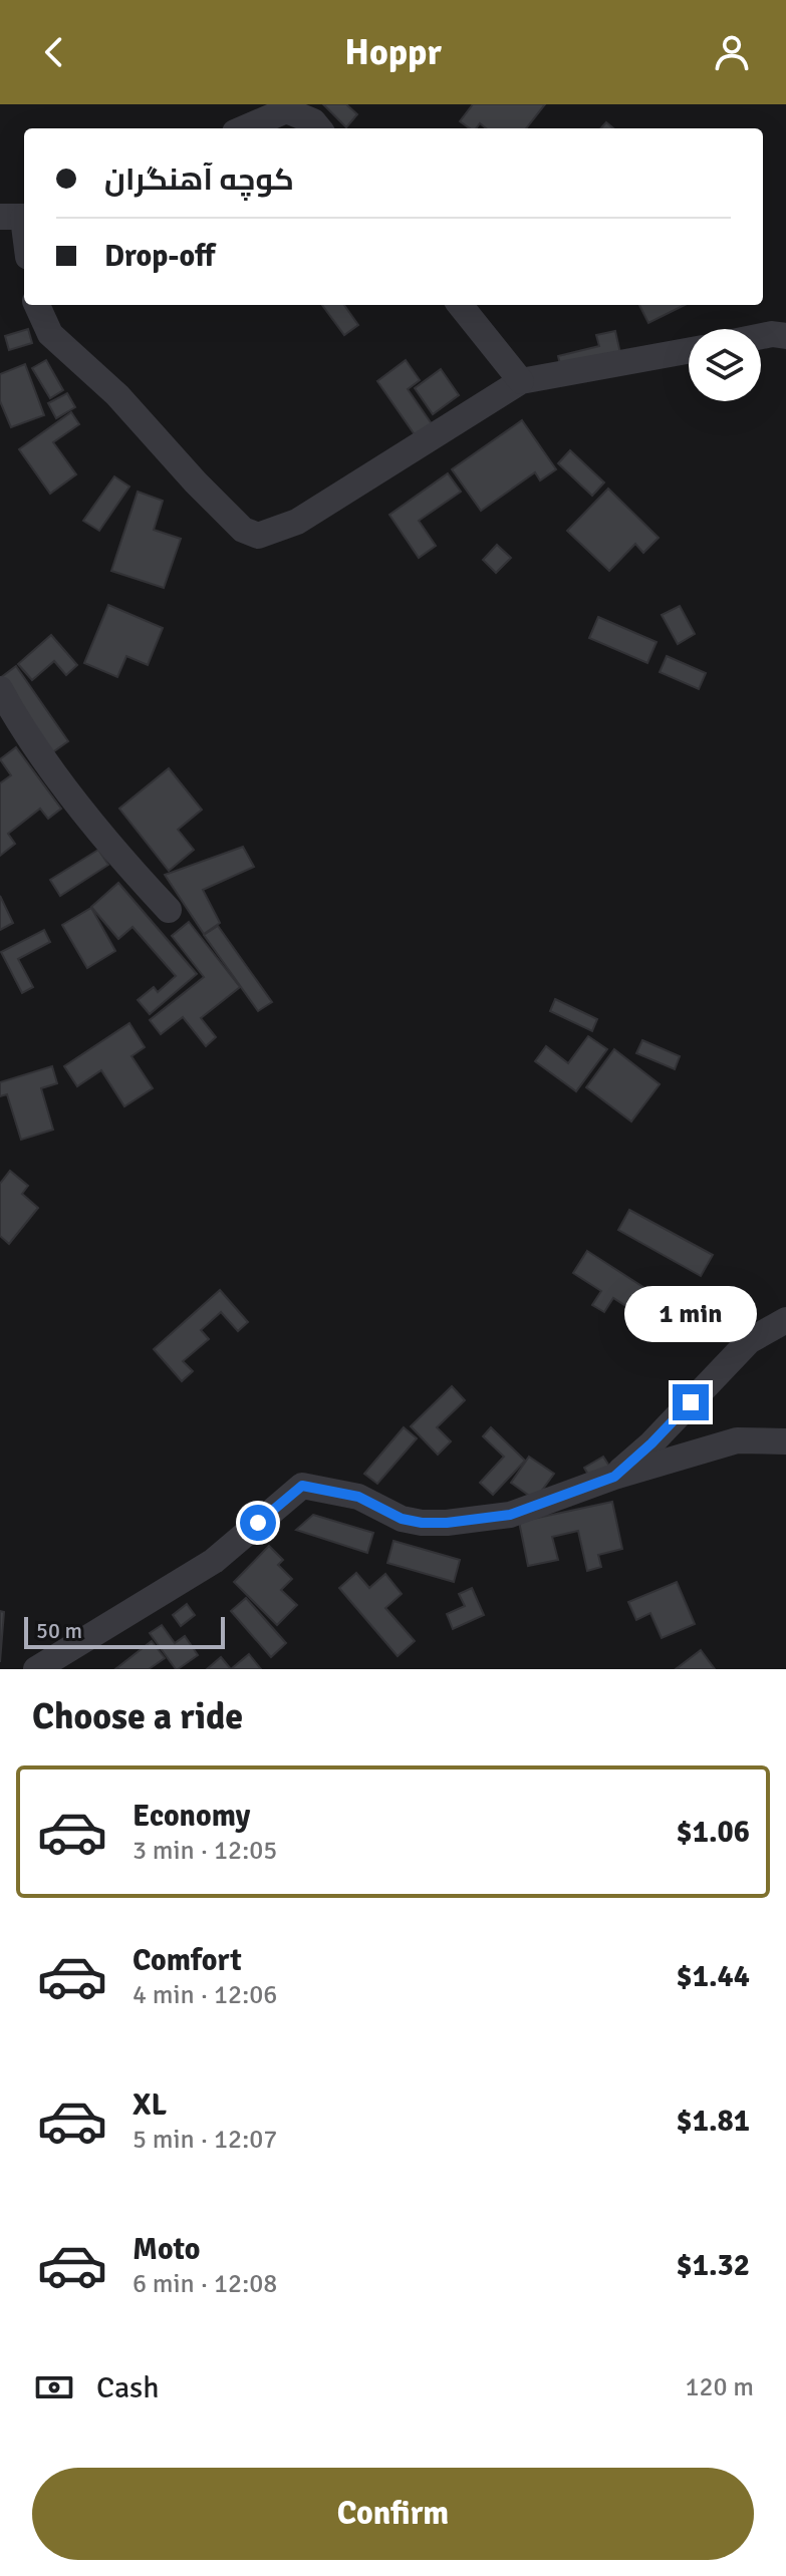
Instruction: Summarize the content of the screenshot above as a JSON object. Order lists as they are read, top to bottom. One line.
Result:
{"scale_bar":"50 m","page":{"header":"Hoppr","banner":["کوچه آهنگران","Drop-off"],"bubble":"1 min","scale":"50 m","heading":"Choose a ride","list":[{"name":"Economy","note":"3 min · 12:05","value":"$1.06"},{"name":"Comfort","note":"4 min · 12:06","value":"$1.44"},{"name":"XL","note":"5 min · 12:07","value":"$1.81"},{"name":"Moto","note":"6 min · 12:08","value":"$1.32"}],"pay":["Cash","120 m"],"buttons":"Confirm"}}
